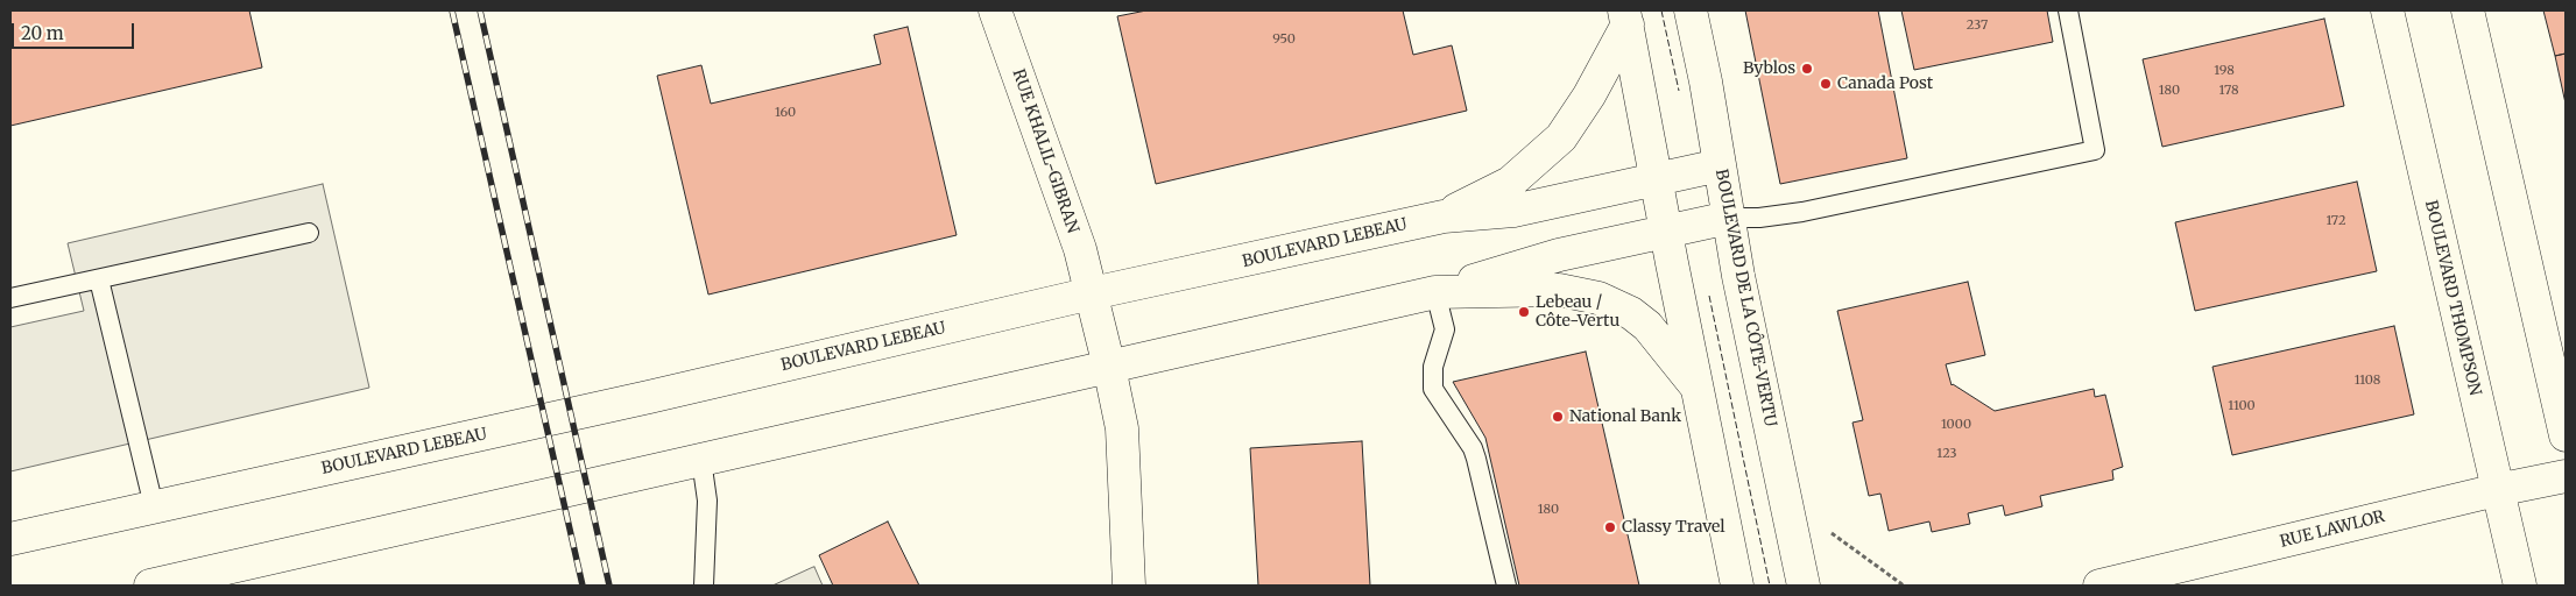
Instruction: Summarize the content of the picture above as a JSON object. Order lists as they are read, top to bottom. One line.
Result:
{"streets":{"street":["RUE KHALIL-GIBRAN","BOULEVARD LEBEAU","BOULEVARD DE LA CÔTE-VERTU","BOULEVARD THOMPSON","RUE LAWLOR"]},"crossings":[["RUE KHALIL-GIBRAN","BOULEVARD LEBEAU"],["BOULEVARD LEBEAU","BOULEVARD DE LA CÔTE-VERTU"],["BOULEVARD THOMPSON","RUE LAWLOR"]],"places":["Byblos","Canada Post","Lebeau / Côte-Vertu","National Bank","Classy Travel"],"house_numbers":["237","950","198","180","178","160","172","1108","1100","1000","123","180"],"scale_bar":"20 m"}
